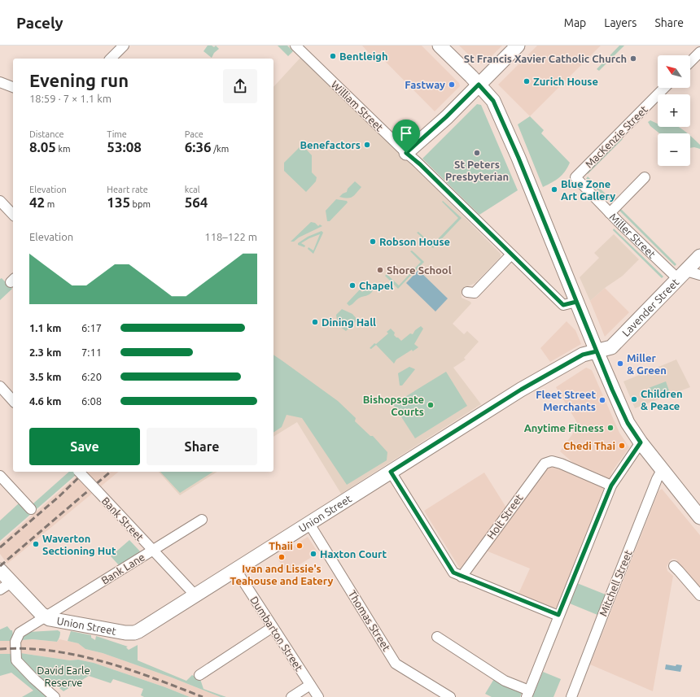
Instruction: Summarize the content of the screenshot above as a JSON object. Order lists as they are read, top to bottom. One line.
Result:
{"streets":{"street":["William Street","MacKenzie Street","Miller Street","Lavender Street","Union Street","Holt Street","Bank Street","Bank Lane","Mitchell Street","Thomas Street","Dumbarton Street"]},"crossings":[["MacKenzie Street","Miller Street"],["Miller Street","Lavender Street"],["Lavender Street","Union Street"],["Union Street","Bank Street"],["Union Street","Bank Lane"],["Union Street","Thomas Street"],["Union Street","Dumbarton Street"],["Bank Street","Bank Lane"]],"parks":["David Earle Reserve"],"places":["Bentleigh","St Francis Xavier Catholic Church","Zurich House","Fastway","Benefactors","St Peters Presbyterian","Blue Zone Art Gallery","Robson House","Shore School","Chapel","Dining Hall","Miller & Green","Children & Peace","Fleet Street Merchants","Bishopsgate Courts","Anytime Fitness","Chedi Thai","Waverton Sectioning Hut","Thaii","Haxton Court","Ivan and Lissie's Teahouse and Eatery"],"north":"top left","page":{"header":"Pacely","nav":["Map","Layers","Share"],"map_buttons":["+","−"],"heading":["Evening run","18:59 · 7 × 1.1 km"],"stats":[["Distance","8.05 km"],["Time","53:08"],["Pace","6:36 /km"],["Elevation","42 m"],["Heart rate","135 bpm"],["kcal","564"]],"chart":["Elevation","118–122 m"],"list":[{"name":"1.1 km","note":"6:17"},{"name":"2.3 km","note":"7:11"},{"name":"3.5 km","note":"6:20"},{"name":"4.6 km","note":"6:08"}],"buttons":["Save","Share"]}}
